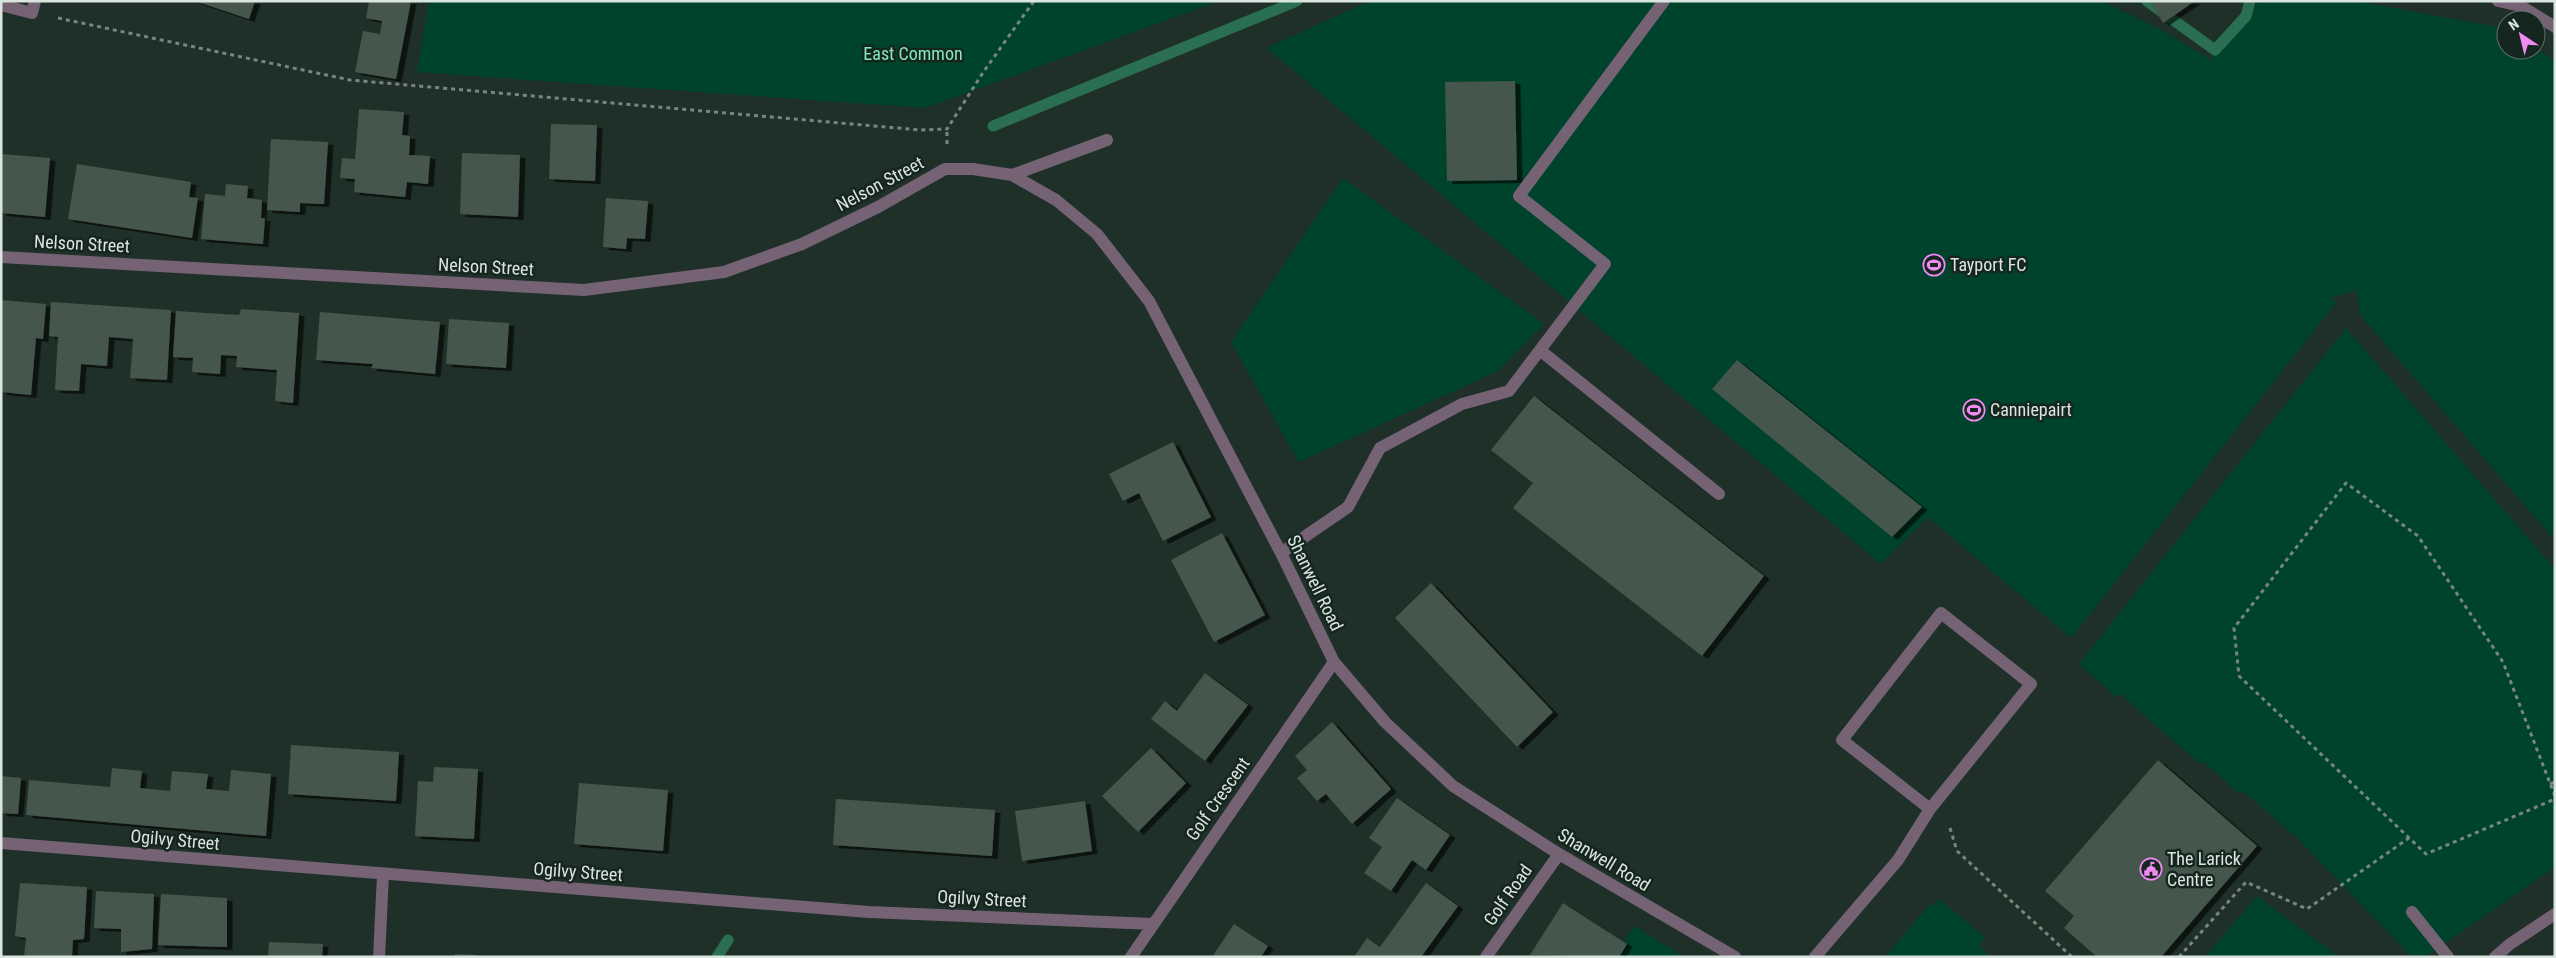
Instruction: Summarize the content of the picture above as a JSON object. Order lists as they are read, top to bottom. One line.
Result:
{"streets":{"street":["Nelson Street","Shanwell Road","Golf Crescent","Ogilvy Street","Golf Road"]},"crossings":[["Nelson Street","Shanwell Road"],["Shanwell Road","Golf Crescent"],["Shanwell Road","Golf Road"],["Golf Crescent","Ogilvy Street"]],"parks":["East Common"],"places":{"sports":["Tayport FC","Canniepairt"],"public building":["The Larick Centre"]},"north":"top left"}
